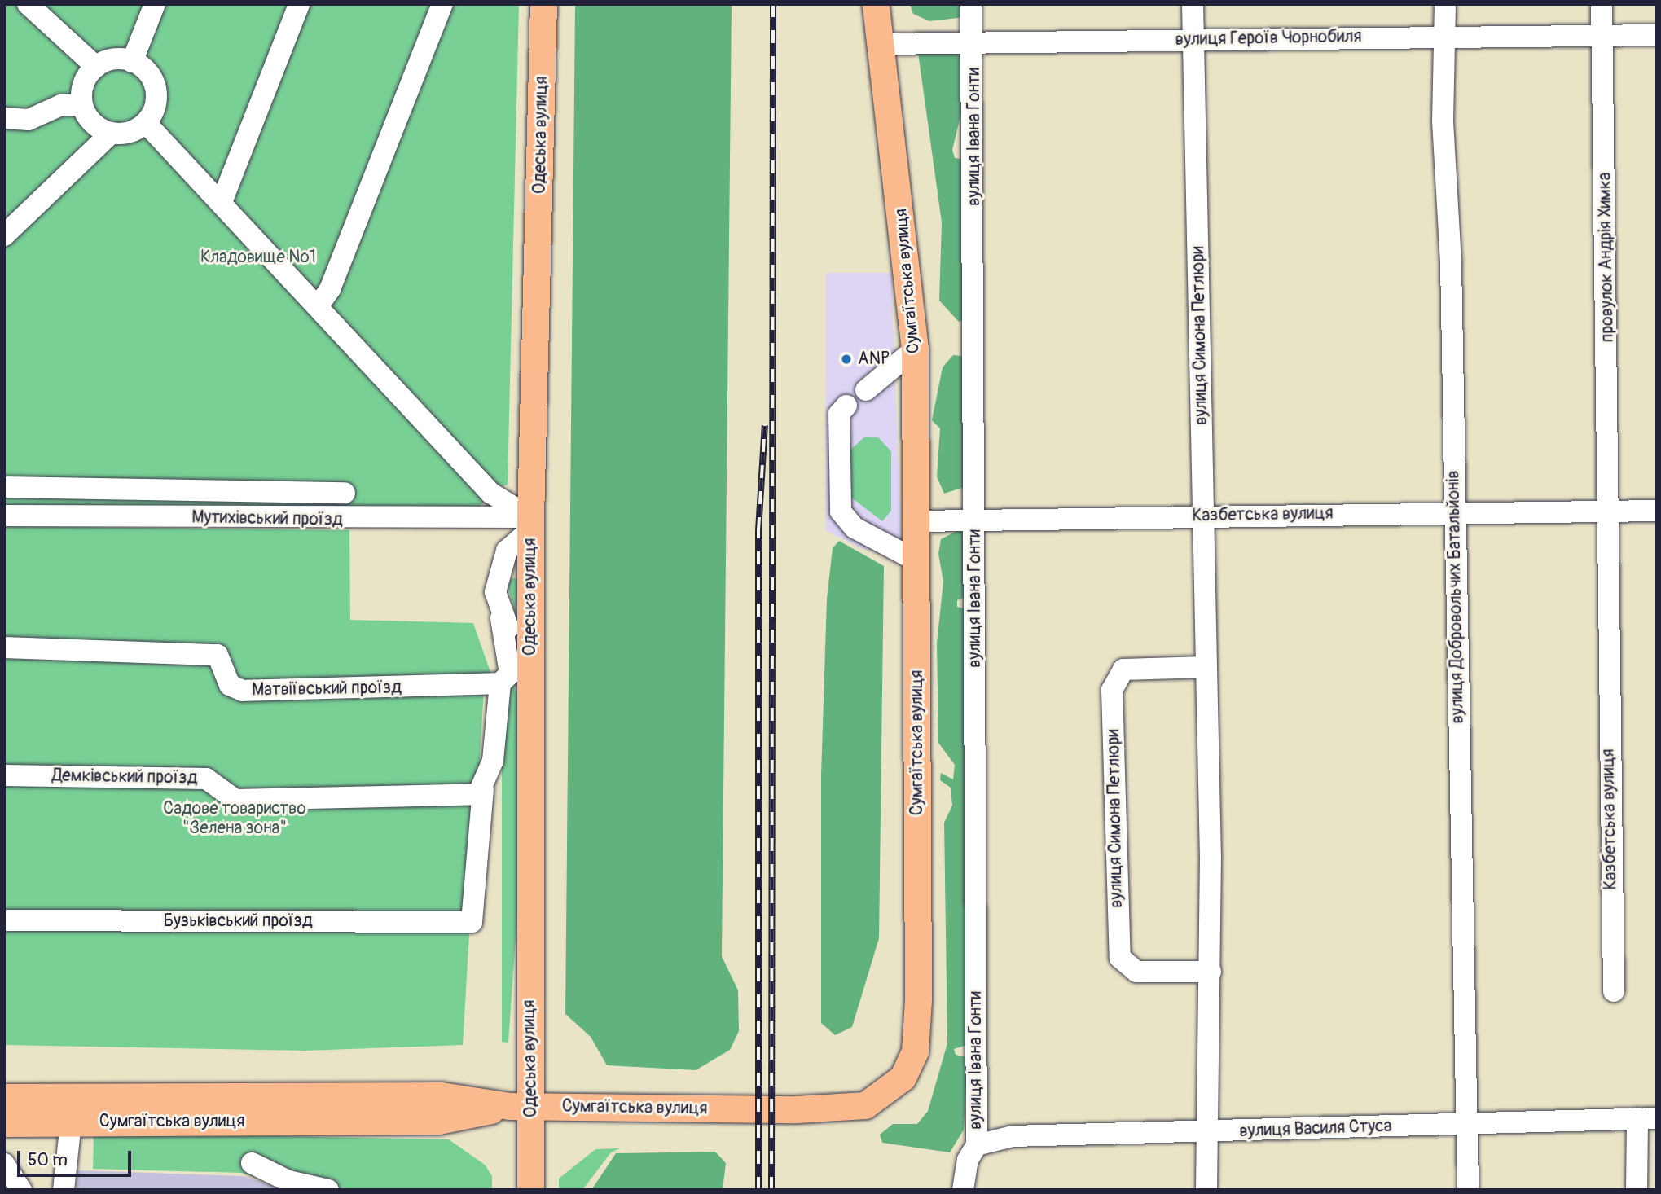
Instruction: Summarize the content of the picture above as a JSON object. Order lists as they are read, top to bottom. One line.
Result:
{"streets":{"main road":["Одеська вулиця","Сумгаїтська вулиця"],"street":["вулиця Героїв Чорнобиля","вулиця Івана Гонти","провулок Андрія Химка","вулиця Симона Петлюри","Казбетська вулиця","Мутихівський проїзд","вулиця Добровольчих Батальйонів","Матвіївський проїзд","Демківський проїзд","Бузьківський проїзд","вулиця Василя Стуса"]},"crossings":[["вулиця Героїв Чорнобиля","вулиця Івана Гонти"],["вулиця Героїв Чорнобиля","провулок Андрія Химка"],["вулиця Героїв Чорнобиля","Сумгаїтська вулиця"],["вулиця Героїв Чорнобиля","вулиця Симона Петлюри"],["вулиця Героїв Чорнобиля","вулиця Добровольчих Батальйонів"],["Одеська вулиця","Сумгаїтська вулиця"],["Одеська вулиця","Мутихівський проїзд"],["вулиця Івана Гонти","Казбетська вулиця"],["вулиця Івана Гонти","вулиця Василя Стуса"],["провулок Андрія Химка","Казбетська вулиця"],["Сумгаїтська вулиця","Казбетська вулиця"],["вулиця Симона Петлюри","Казбетська вулиця"],["вулиця Симона Петлюри","вулиця Василя Стуса"],["Казбетська вулиця","вулиця Добровольчих Батальйонів"],["вулиця Добровольчих Батальйонів","вулиця Василя Стуса"],["Демківський проїзд","Бузьківський проїзд"]],"parks":["Кладовище №1","Садове товариство \"Зелена зона\""],"places":["ANP"],"scale_bar":"50 m"}
